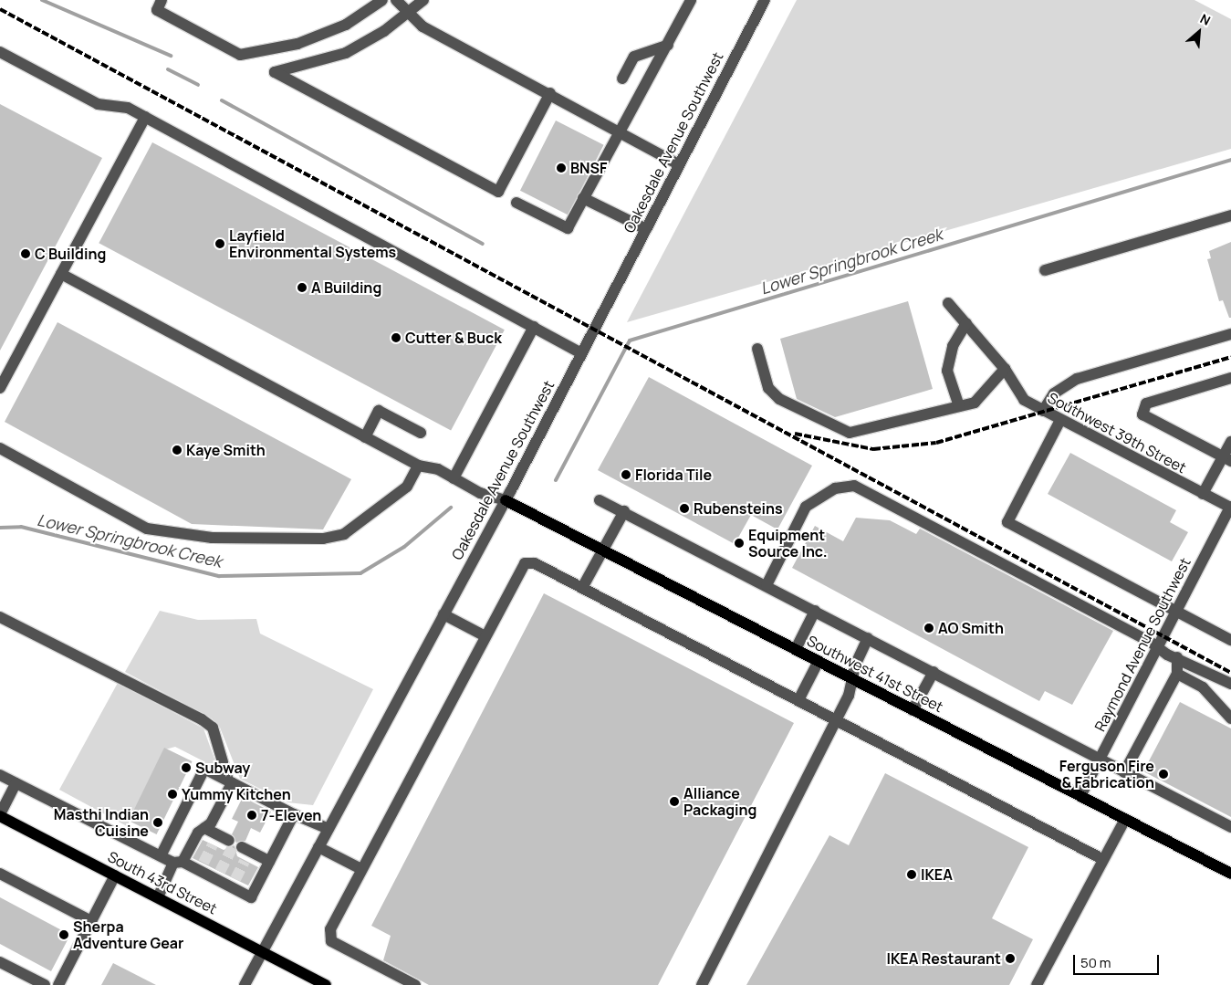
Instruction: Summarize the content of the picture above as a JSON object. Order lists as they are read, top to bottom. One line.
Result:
{"streets":{"main road":["Southwest 41st Street","South 43rd Street"],"street":["Oakesdale Avenue Southwest","Southwest 39th Street","Raymond Avenue Southwest"]},"crossings":[["Oakesdale Avenue Southwest","Southwest 41st Street"],["Oakesdale Avenue Southwest","South 43rd Street"],["Southwest 39th Street","Raymond Avenue Southwest"],["Raymond Avenue Southwest","Southwest 41st Street"]],"water":["Lower Springbrook Creek"],"places":["BNSF","Layfield Environmental Systems","C Building","A Building","Cutter & Buck","Kaye Smith","Florida Tile","Rubensteins","Equipment Source Inc.","AO Smith","Subway","Ferguson Fire & Fabrication","Yummy Kitchen","Alliance Packaging","7-Eleven","Masthi Indian Cuisine","IKEA","Sherpa Adventure Gear","IKEA Restaurant"],"scale_bar":"50 m","north":"top right"}
